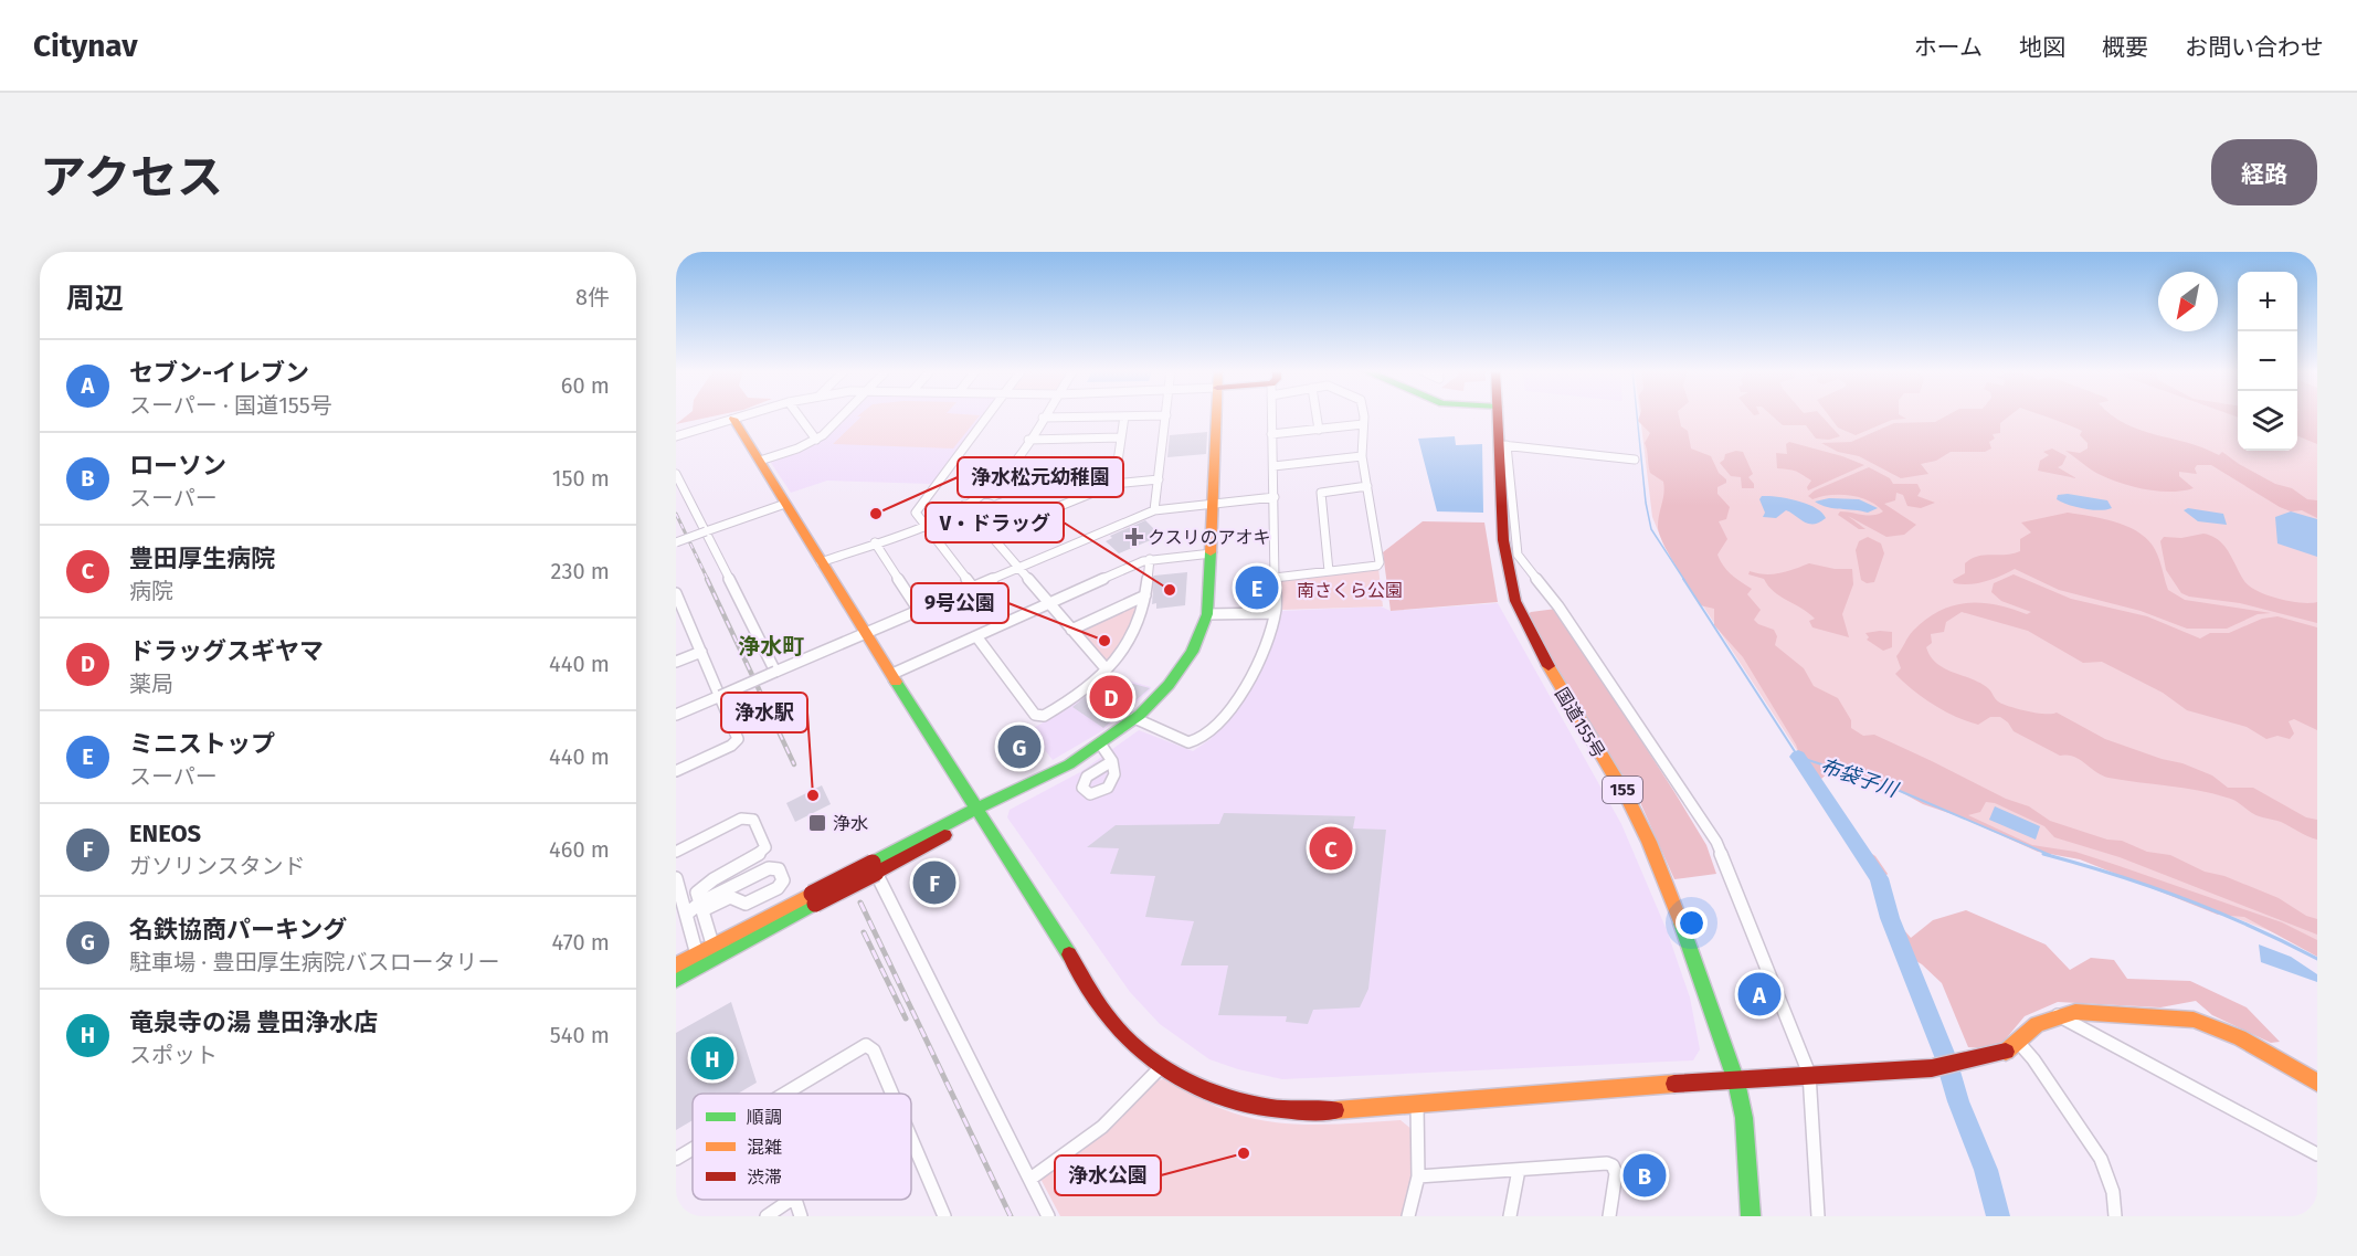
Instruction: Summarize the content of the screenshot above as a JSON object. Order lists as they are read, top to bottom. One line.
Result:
{"streets":{"main road":["国道155号","155"]},"districts":["浄水町"],"water":["布袋子川"],"parks":["南さくら公園"],"places":{"other":["浄水松元幼稚園","V・ドラッグ","9号公園","浄水駅","浄水公園"],"health":["クスリのアオキ"],"transit":["浄水"]},"legend":["順調","混雑","渋滞"],"north":"bottom left","page":{"header":"Citynav","nav":["ホーム","地図","概要","お問い合わせ"],"title":"アクセス","buttons":"経路","heading":["周辺","8件"],"map_buttons":["+","−"],"list":[{"mark":"A","name":"セブン-イレブン","note":"スーパー · 国道155号","value":"60 m"},{"mark":"B","name":"ローソン","note":"スーパー","value":"150 m"},{"mark":"C","name":"豊田厚生病院","note":"病院","value":"230 m"},{"mark":"D","name":"ドラッグスギヤマ","note":"薬局","value":"440 m"},{"mark":"E","name":"ミニストップ","note":"スーパー","value":"440 m"},{"mark":"F","name":"ENEOS","note":"ガソリンスタンド","value":"460 m"},{"mark":"G","name":"名鉄協商パーキング","note":"駐車場 · 豊田厚生病院バスロータリー","value":"470 m"},{"mark":"H","name":"竜泉寺の湯 豊田浄水店","note":"スポット","value":"540 m"}],"pins":["E","D","G","C","F","A","H","B"]}}
